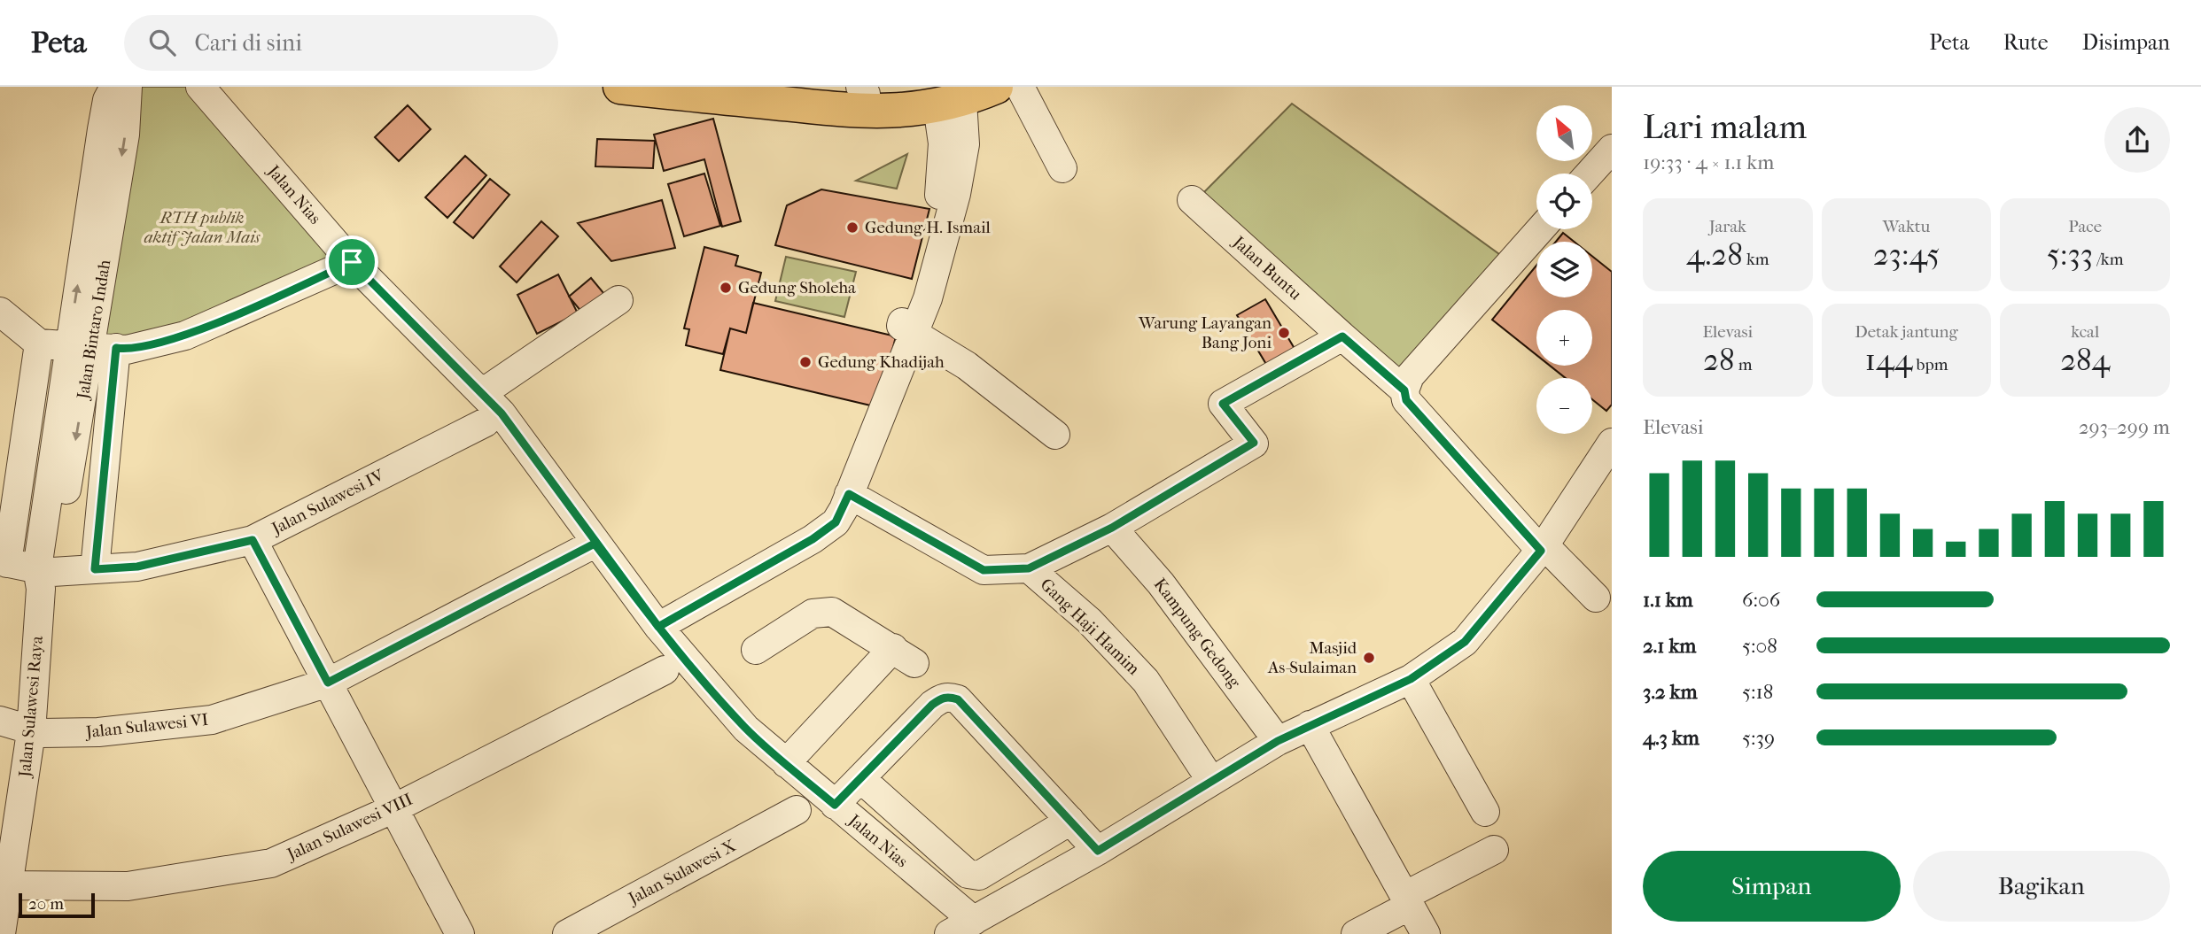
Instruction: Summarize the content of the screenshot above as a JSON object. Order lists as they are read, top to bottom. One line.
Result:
{"streets":{"street":["Jalan Nias","Jalan Buntu","Jalan Bintaro Indah","Jalan Sulawesi IV","Gang Haji Hamim","Kampung Gedong","Jalan Sulawesi Raya","Jalan Sulawesi VI","Jalan Sulawesi VIII","Jalan Sulawesi X"]},"crossings":[["Jalan Nias","Jalan Sulawesi VI"],["Jalan Bintaro Indah","Jalan Sulawesi IV"],["Jalan Bintaro Indah","Jalan Sulawesi Raya"],["Jalan Sulawesi IV","Jalan Sulawesi Raya"],["Jalan Sulawesi Raya","Jalan Sulawesi VI"],["Jalan Sulawesi Raya","Jalan Sulawesi VIII"]],"parks":["RTH publik aktif Jalan Mais"],"places":["Gedung H. Ismail","Gedung Sholeha","Warung Layangan Bang Joni","Gedung Khadijah","Masjid As-Sulaiman"],"scale_bar":"20 m","north":"top left","page":{"header":"Peta","search":"Cari di sini","nav":["Peta","Rute","Disimpan"],"heading":["Lari malam","19:33 · 4 × 1.1 km"],"map_buttons":["+","−"],"stats":[["Jarak","4.28 km"],["Waktu","23:45"],["Pace","5:33 /km"],["Elevasi","28 m"],["Detak jantung","144 bpm"],["kcal","284"]],"chart":["Elevasi","293–299 m"],"list":[{"name":"1.1 km","note":"6:06"},{"name":"2.1 km","note":"5:08"},{"name":"3.2 km","note":"5:18"},{"name":"4.3 km","note":"5:39"}],"buttons":["Simpan","Bagikan"],"scale":"20 m"}}
